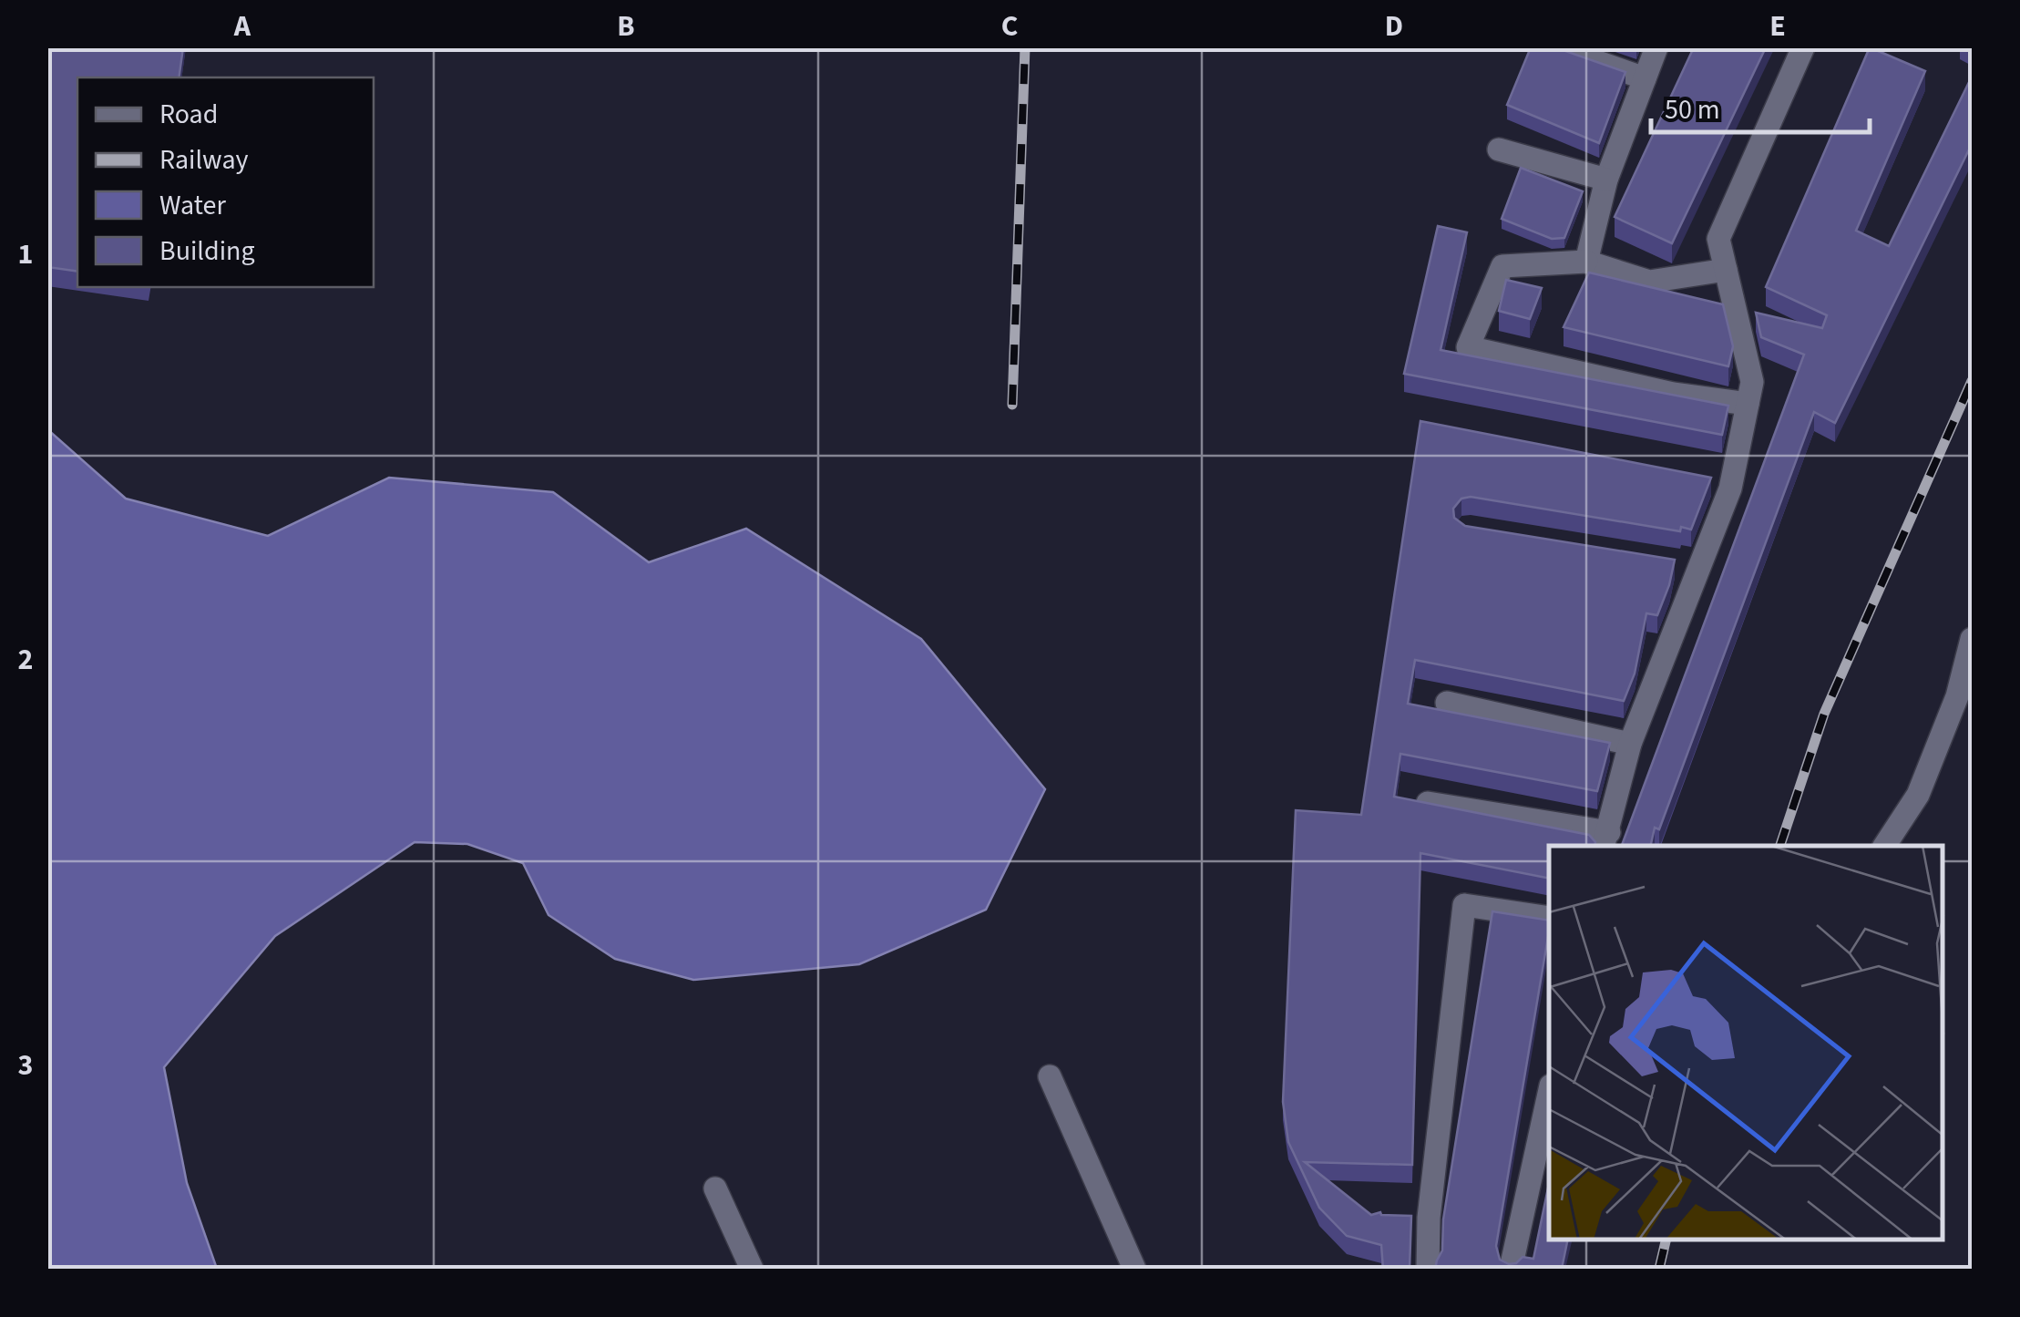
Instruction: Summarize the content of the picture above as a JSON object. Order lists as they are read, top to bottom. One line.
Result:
{"legend":["Road","Railway","Water","Building"],"scale_bar":"50 m","grid":{"columns":["A","B","C","D","E"],"rows":["1","2","3"]}}
